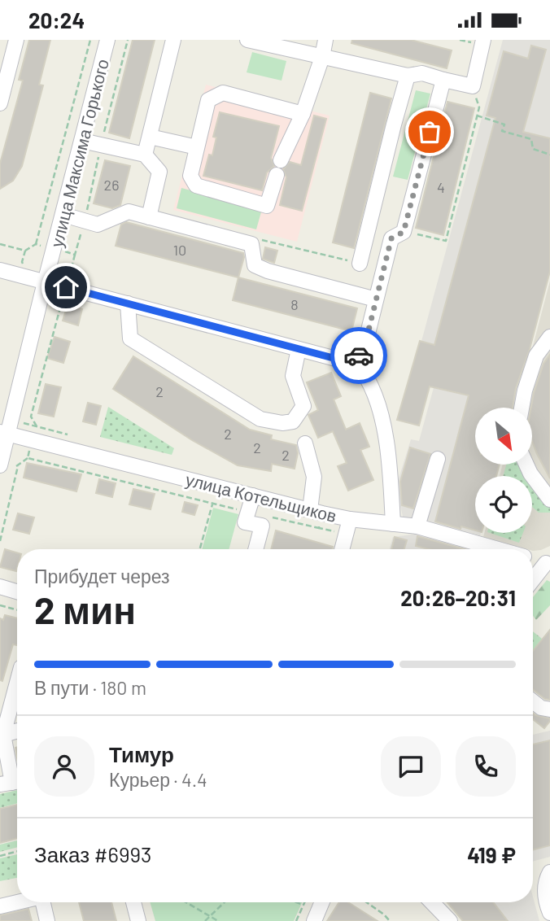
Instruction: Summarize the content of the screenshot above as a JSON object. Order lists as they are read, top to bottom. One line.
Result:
{"streets":{"street":["улица Максима Горького","улица Котельщиков"]},"crossings":[["улица Максима Горького","улица Котельщиков"]],"house_numbers":["26","4","10","8","2","2","2","2"],"north":"bottom right","page":{"status":"20:24","heading":["2 мин","Прибудет через","20:26–20:31"],"panel":["Тимур","Курьер · 4.4","Заказ #6993","419 ₽"],"bar":"В пути · 180 m"}}
